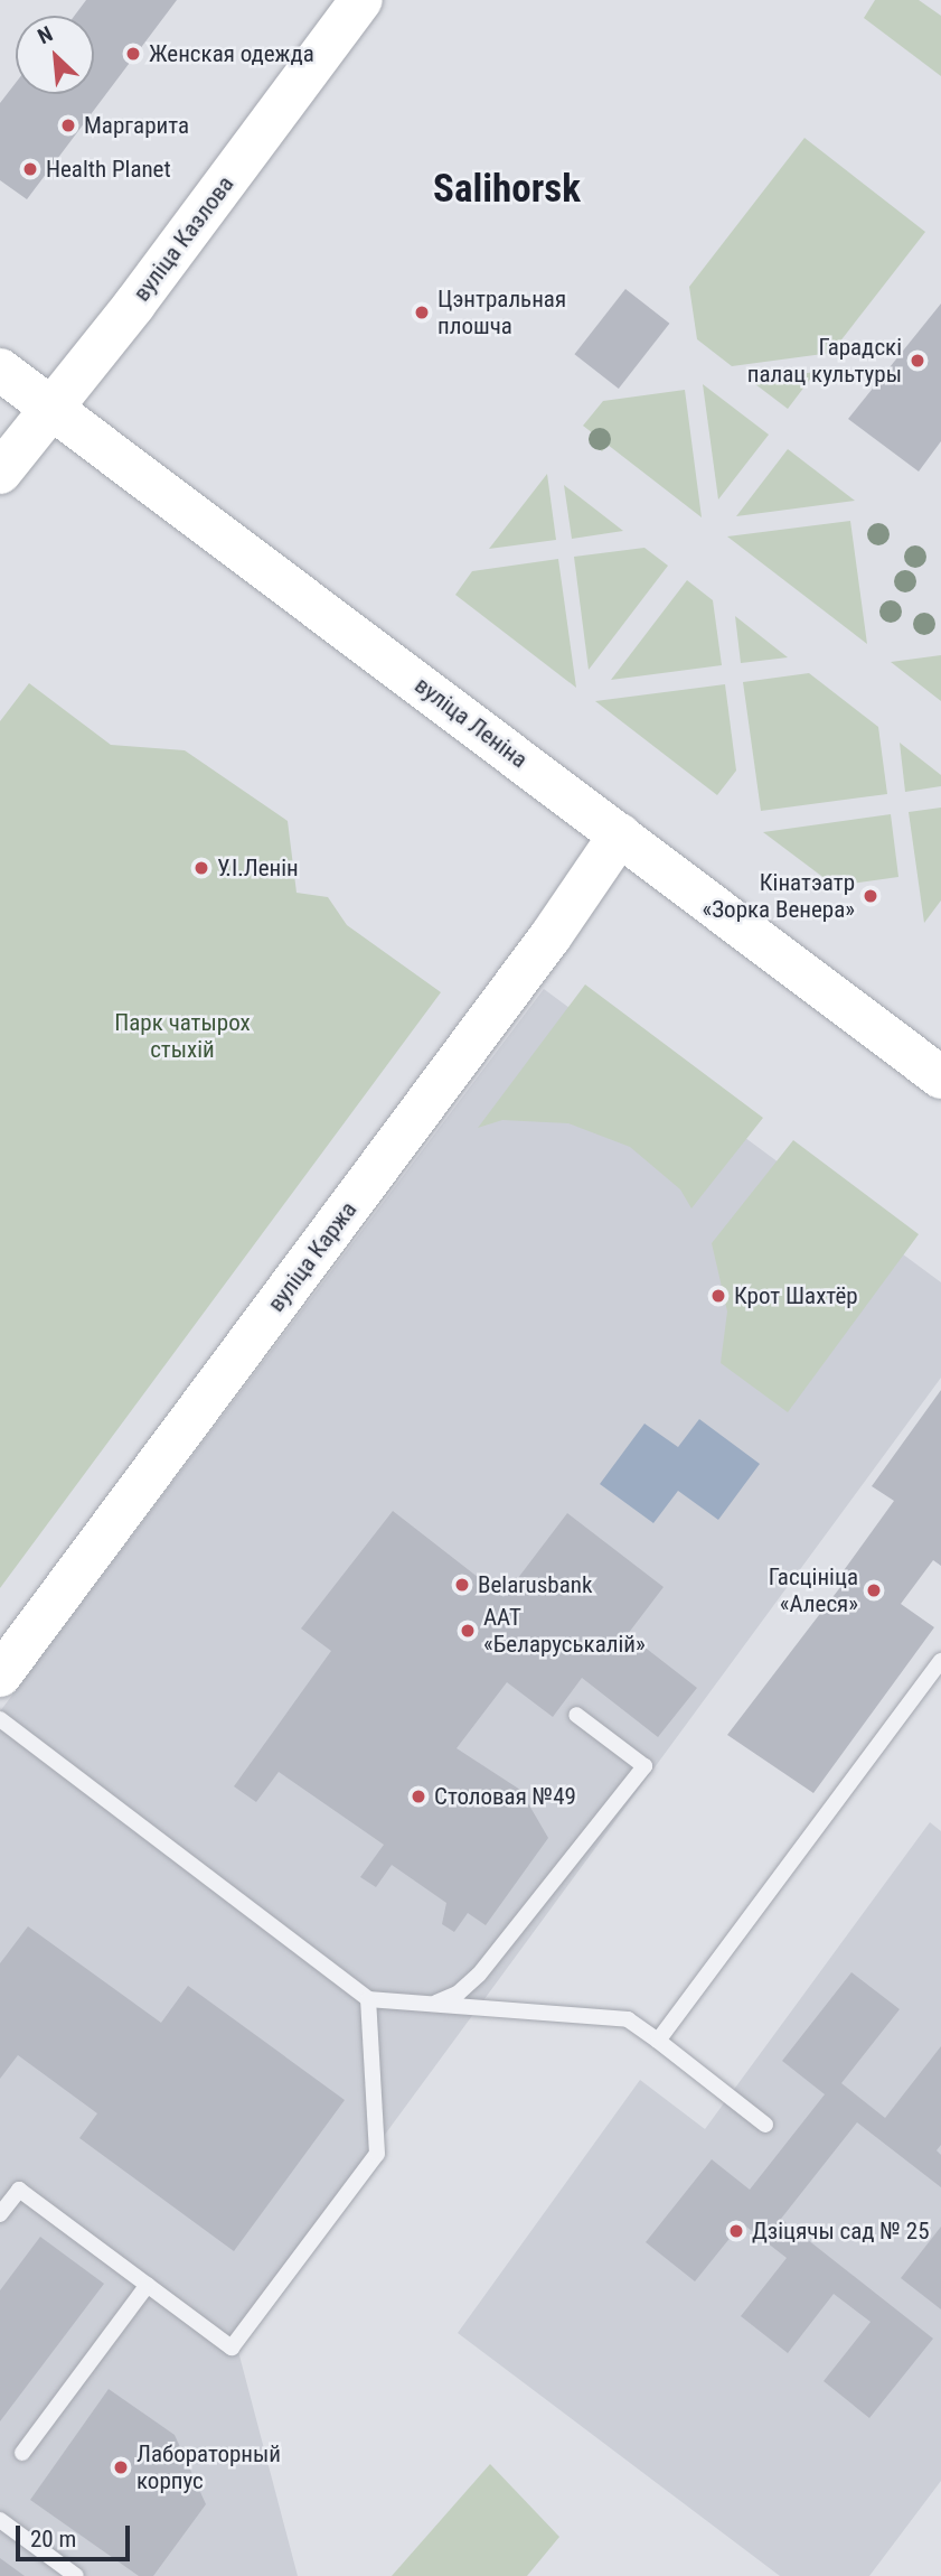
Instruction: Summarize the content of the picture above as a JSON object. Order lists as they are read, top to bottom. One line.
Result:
{"streets":{"main road":["вуліца Казлова","вуліца Леніна","вуліца Каржа"]},"crossings":[["вуліца Казлова","вуліца Леніна"],["вуліца Леніна","вуліца Каржа"]],"districts":["Salihorsk"],"parks":["Парк чатырох стыхій"],"places":["Женская одежда","Маргарита","Health Planet","Цэнтральная плошча","Гарадскі палац культуры","У.І.Ленін","Кінатэатр «Зорка Венера»","Крот Шахтёр","Belarusbank","Гасцініца «Алеся»","ААТ «Беларуськалій»","Столовая №49","Дзіцячы сад № 25","Лабораторный корпус"],"scale_bar":"20 m","north":"top left"}
